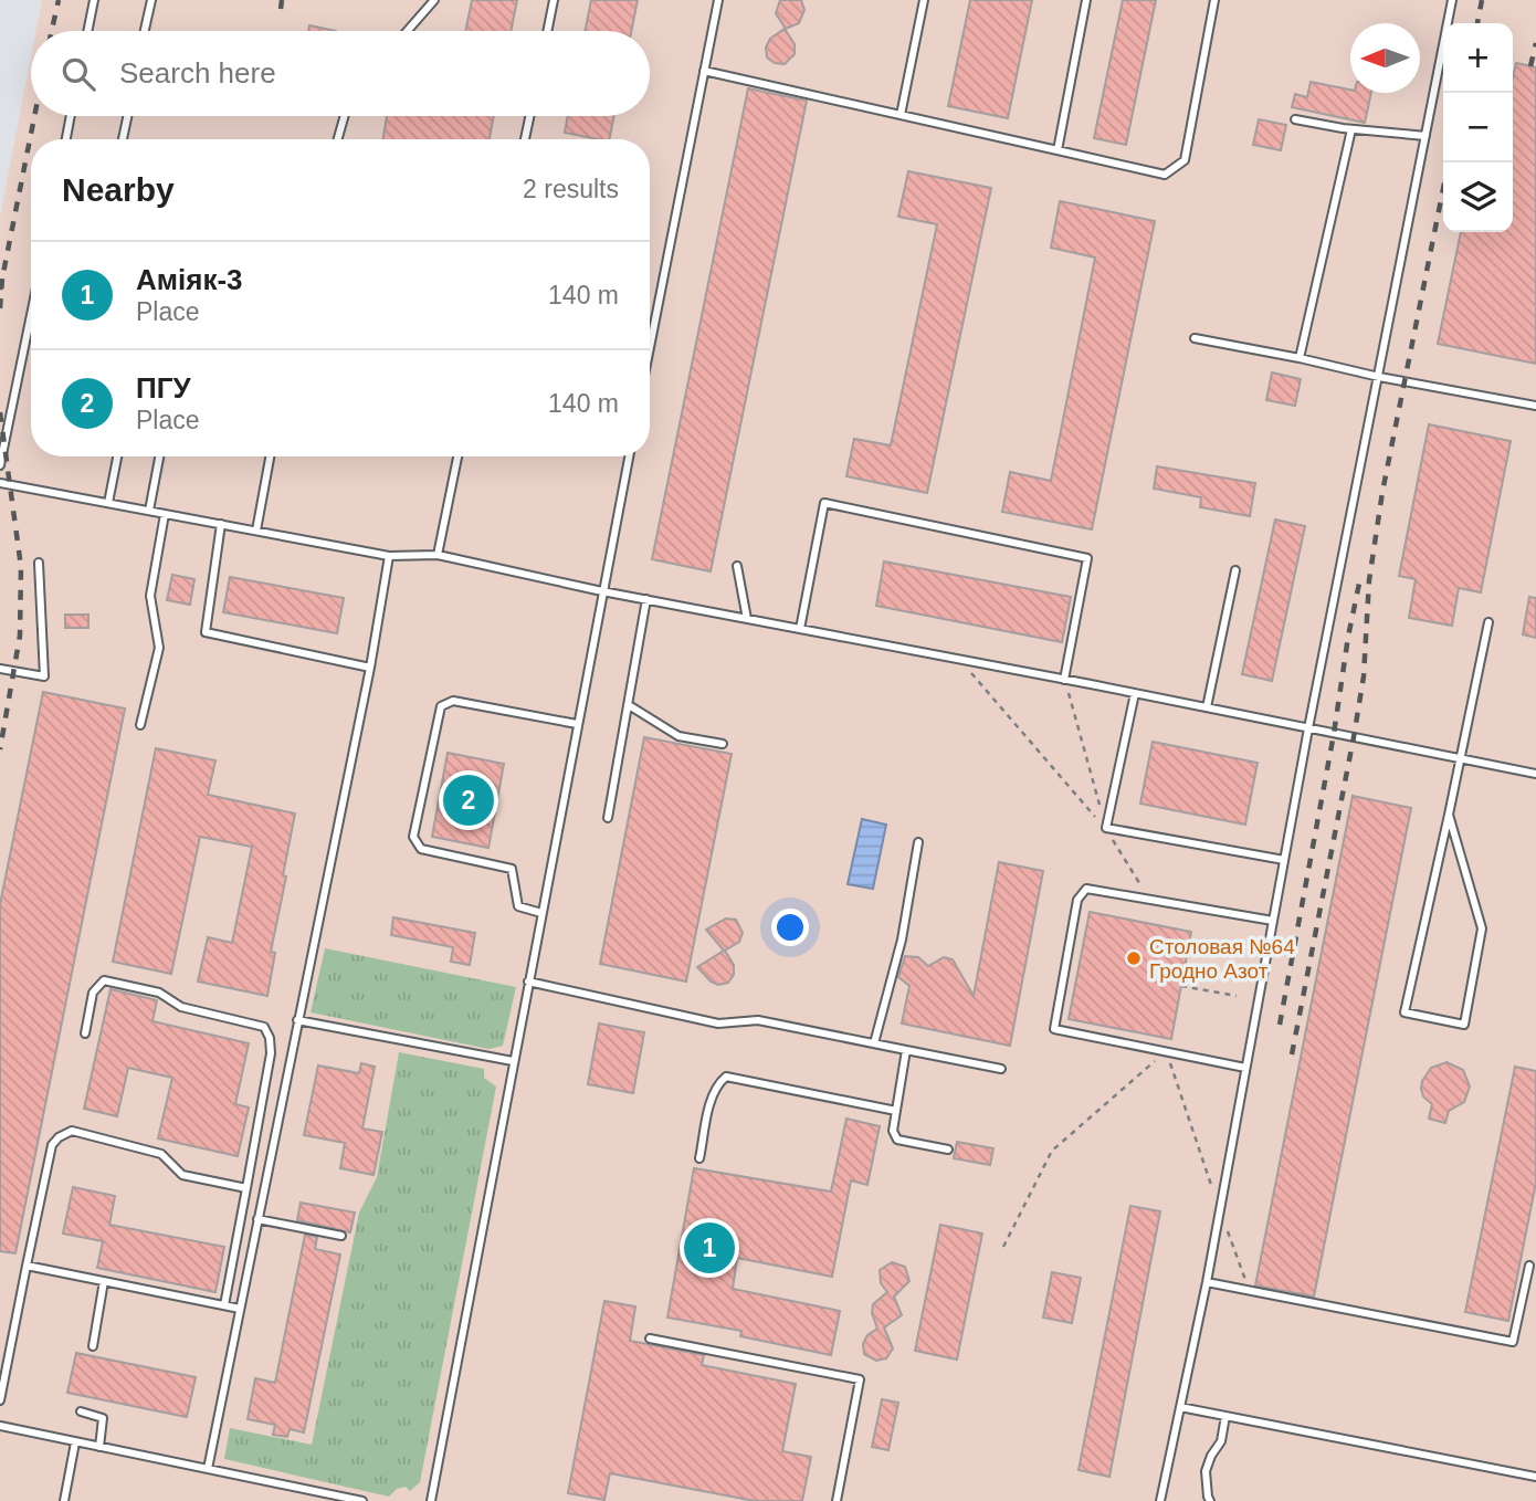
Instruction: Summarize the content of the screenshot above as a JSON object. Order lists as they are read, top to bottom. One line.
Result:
{"places":["Столовая №64 Гродно Азот"],"north":"left","page":{"map_buttons":["+","−"],"search":"Search here","heading":["Nearby","2 results"],"list":[{"mark":"1","name":"Аміяк-3","note":"Place","value":"140 m"},{"mark":"2","name":"ПГУ","note":"Place","value":"140 m"}],"pins":["2","1"]}}
